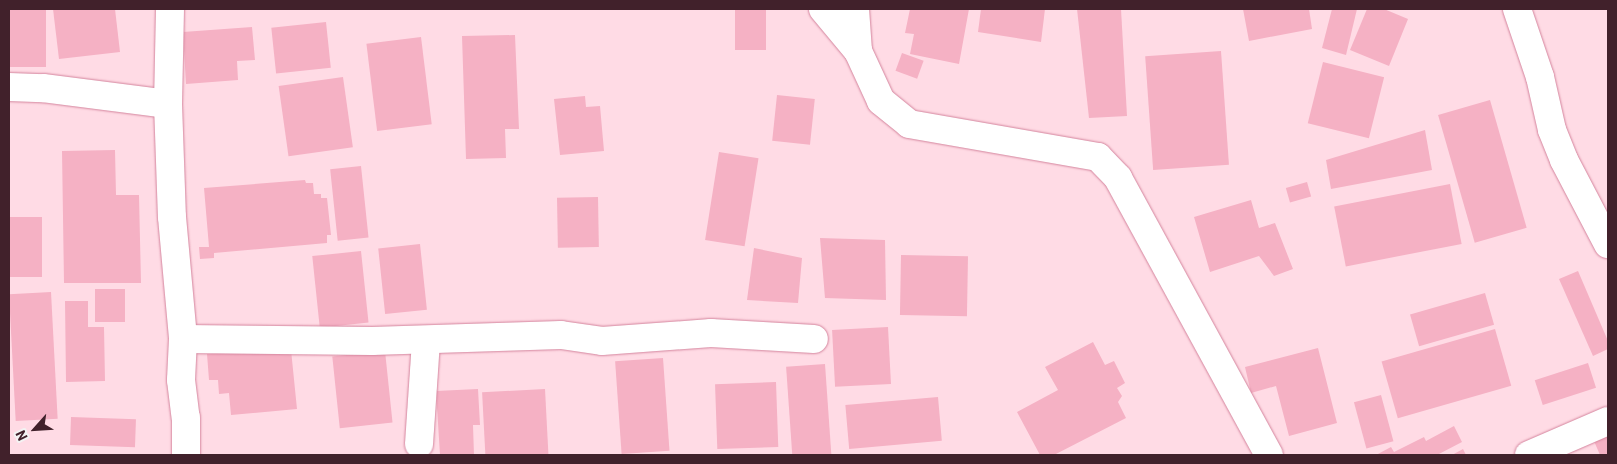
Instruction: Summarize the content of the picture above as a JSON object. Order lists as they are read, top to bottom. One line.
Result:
{"north":"bottom left"}
